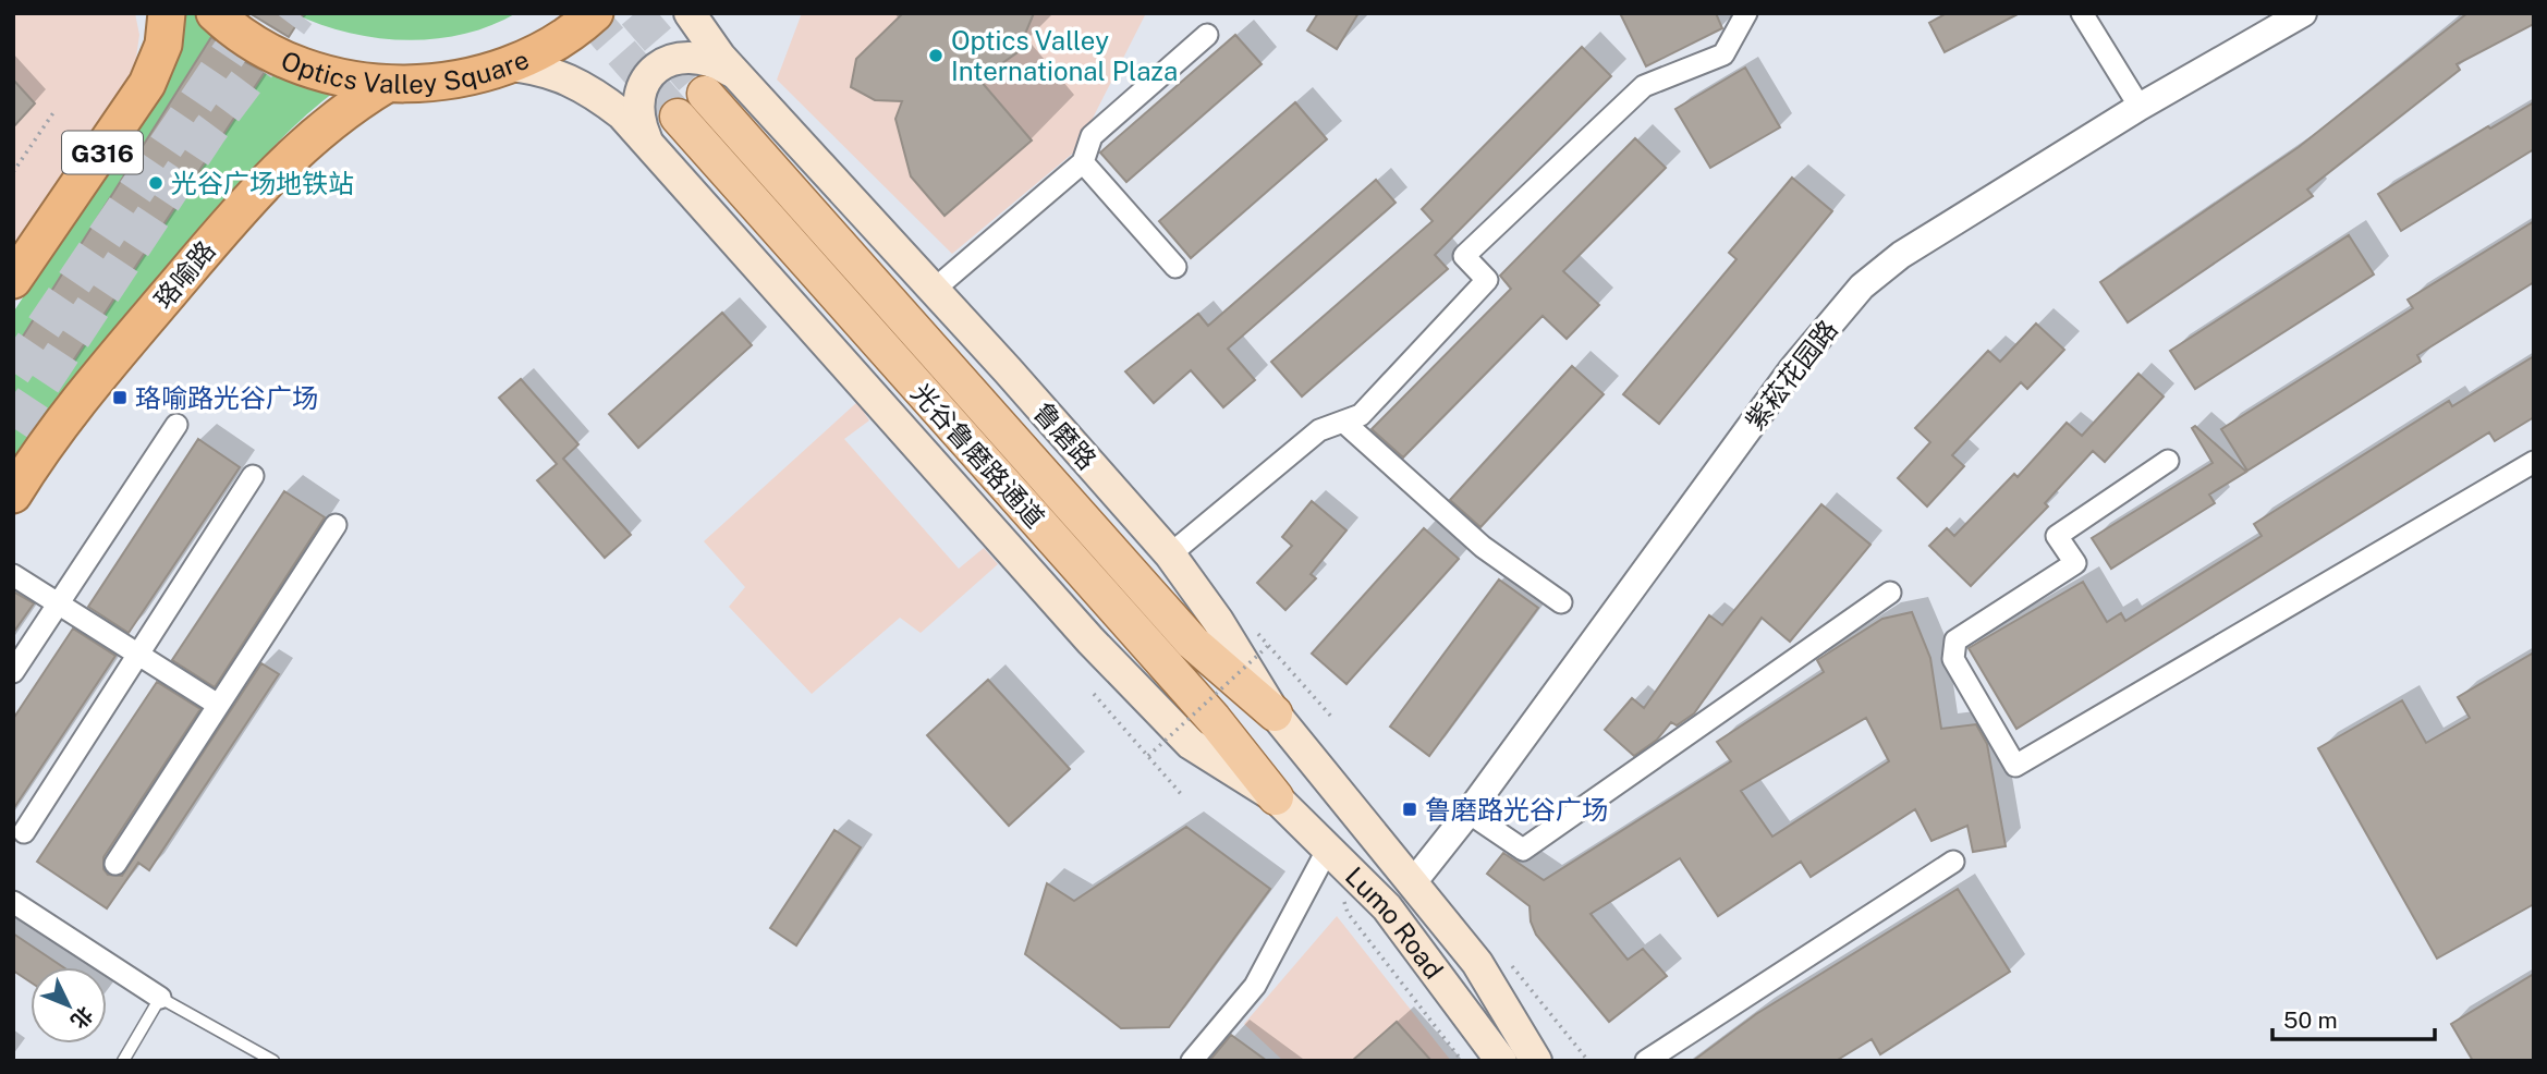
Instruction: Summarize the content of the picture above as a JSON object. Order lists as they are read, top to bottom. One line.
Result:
{"streets":{"highway":["Optics Valley Square","G316","珞喻路"],"main road":["鲁磨路","光谷鲁磨路通道","Lumo Road"],"street":["紫菘花园路"]},"crossings":[["Optics Valley Square","珞喻路"],["紫菘花园路","鲁磨路"],["紫菘花园路","Lumo Road"],["鲁磨路","光谷鲁磨路通道"],["鲁磨路","Lumo Road"],["光谷鲁磨路通道","Lumo Road"]],"places":{"other":["Optics Valley International Plaza","光谷广场地铁站"],"transit":["珞喻路光谷广场","鲁磨路光谷广场"]},"scale_bar":"50 m","north":"bottom right"}
